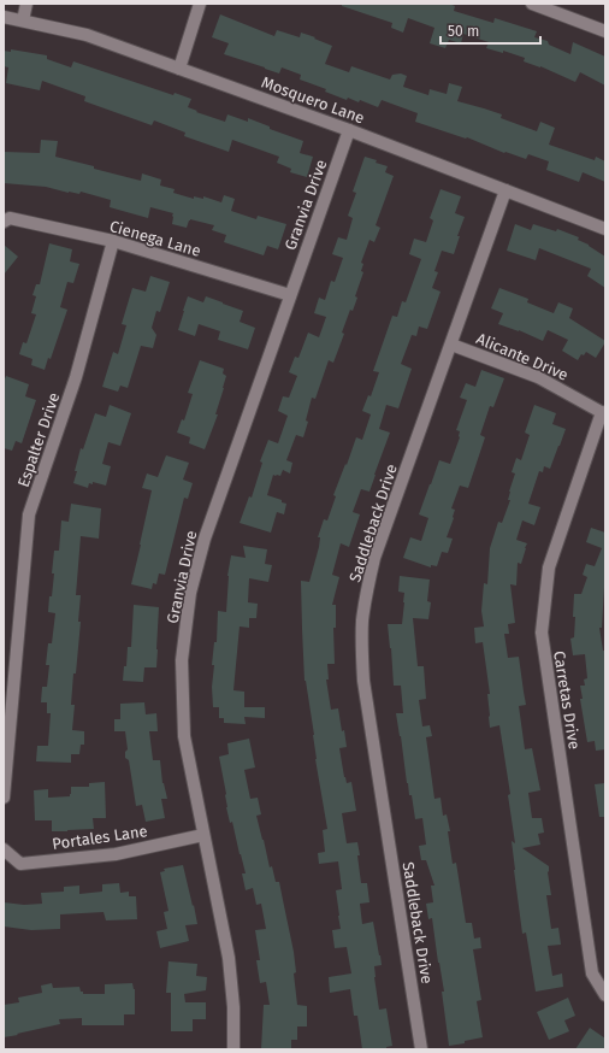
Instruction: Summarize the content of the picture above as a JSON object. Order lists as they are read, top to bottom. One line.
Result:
{"streets":{"street":["Mosquero Lane","Granvia Drive","Cienega Lane","Alicante Drive","Espalter Drive","Saddleback Drive","Carretas Drive","Portales Lane"]},"crossings":[["Mosquero Lane","Granvia Drive"],["Mosquero Lane","Saddleback Drive"],["Granvia Drive","Cienega Lane"],["Granvia Drive","Portales Lane"],["Cienega Lane","Espalter Drive"],["Alicante Drive","Saddleback Drive"],["Alicante Drive","Carretas Drive"]],"scale_bar":"50 m"}
